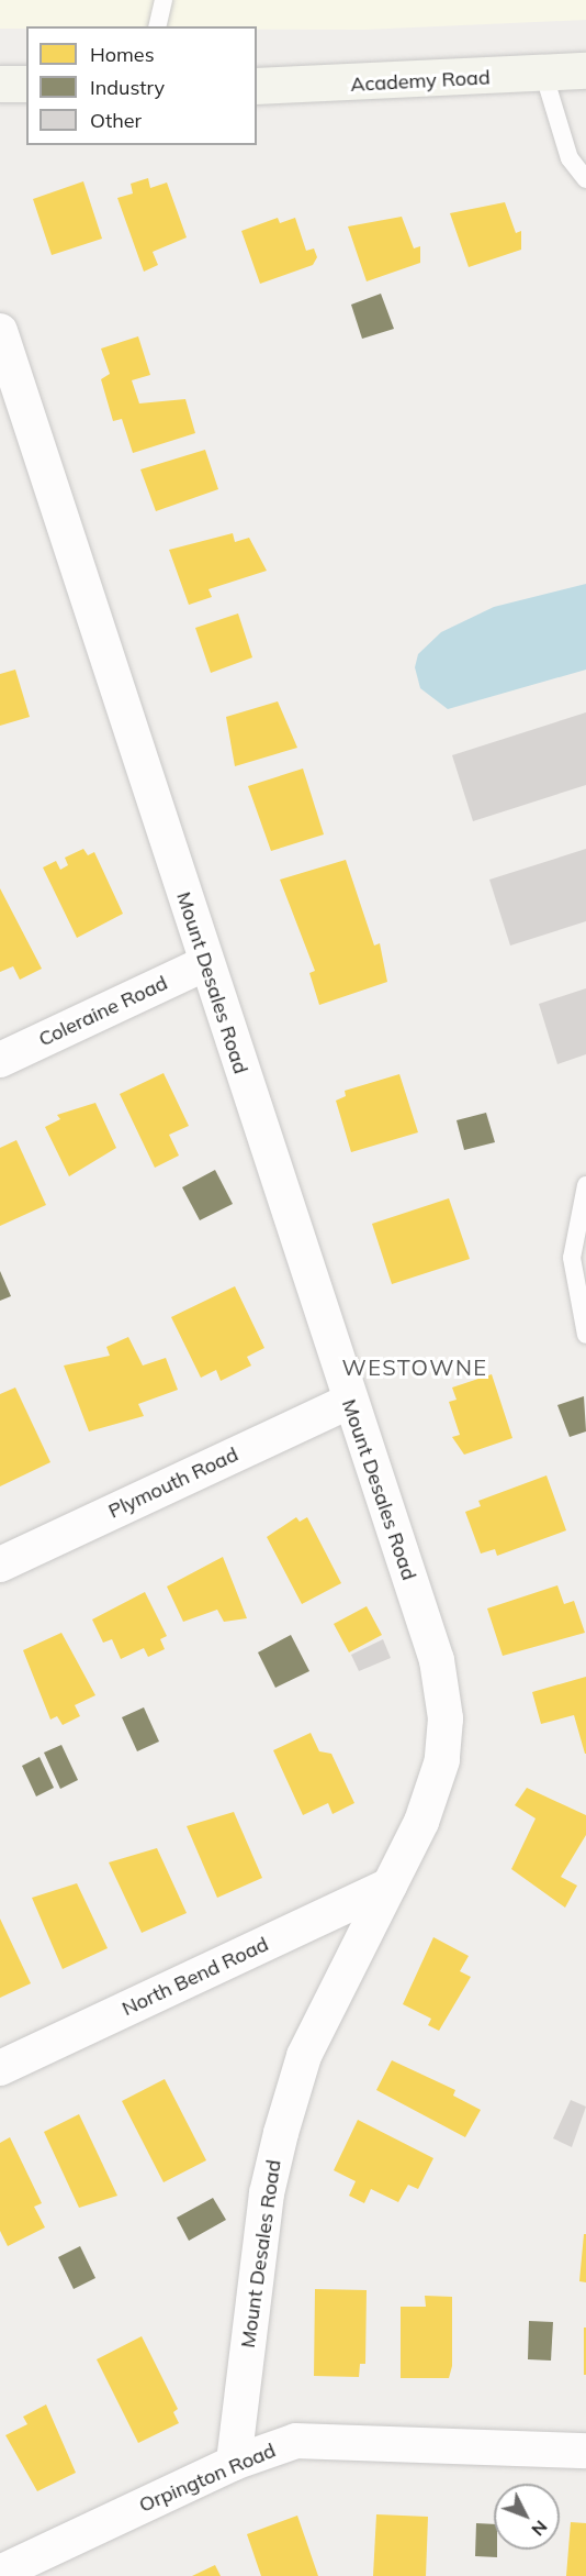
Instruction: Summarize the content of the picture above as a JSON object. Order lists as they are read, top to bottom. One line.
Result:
{"streets":{"main road":["Academy Road"],"street":["Mount Desales Road","Coleraine Road","Plymouth Road","North Bend Road","Orpington Road"]},"crossings":[["Mount Desales Road","Coleraine Road"],["Mount Desales Road","Plymouth Road"],["Mount Desales Road","North Bend Road"],["Mount Desales Road","Orpington Road"]],"districts":["WESTOWNE"],"legend":["Homes","Industry","Other"],"north":"bottom right"}
